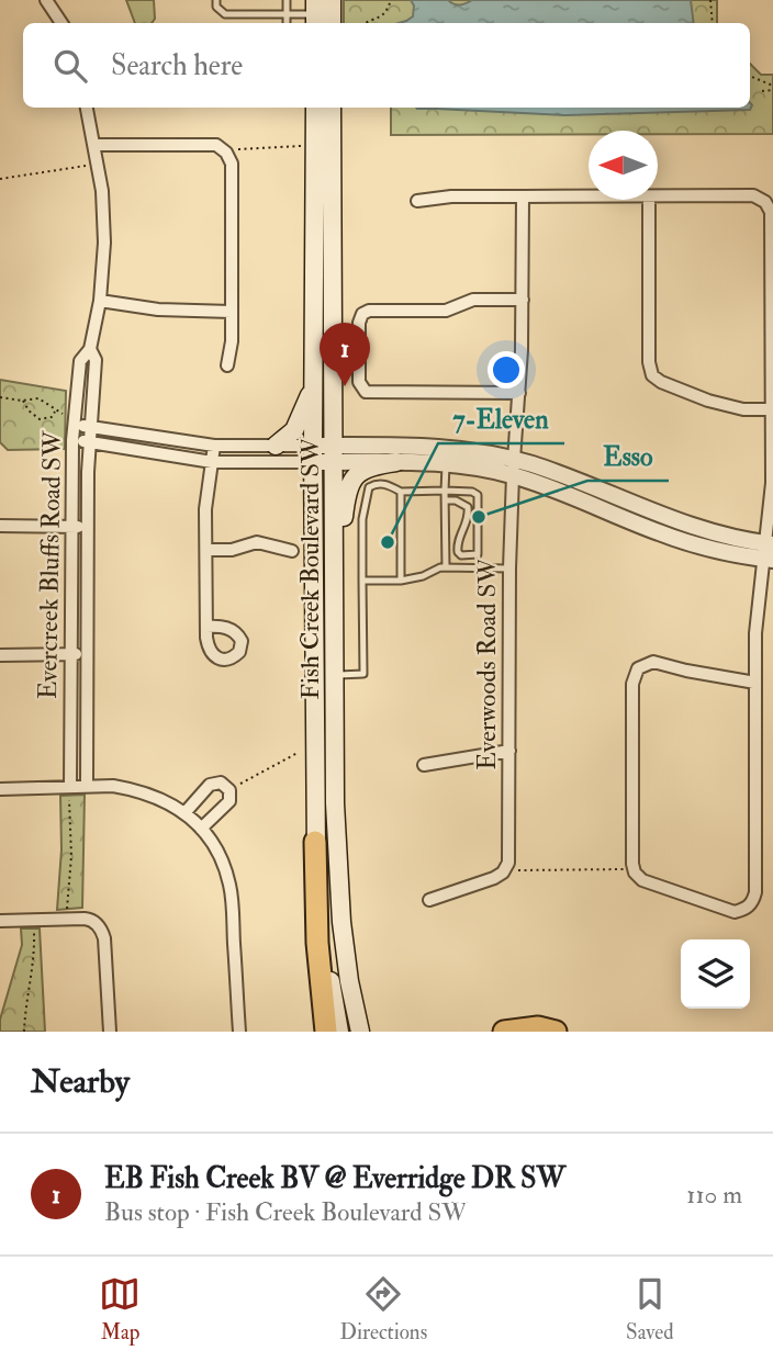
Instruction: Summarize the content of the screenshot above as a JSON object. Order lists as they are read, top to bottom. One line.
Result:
{"streets":{"main road":["Fish Creek Boulevard SW"],"street":["Evercreek Bluffs Road SW","Everwoods Road SW"]},"places":["Esso","7-Eleven"],"north":"left","page":{"search":"Search here","pins":"1","heading":"Nearby","list":[{"mark":"1","name":"EB Fish Creek BV @ Everridge DR SW","note":"Bus stop · Fish Creek Boulevard SW","value":"110 m"}],"nav":["Map","Directions","Saved"]}}
